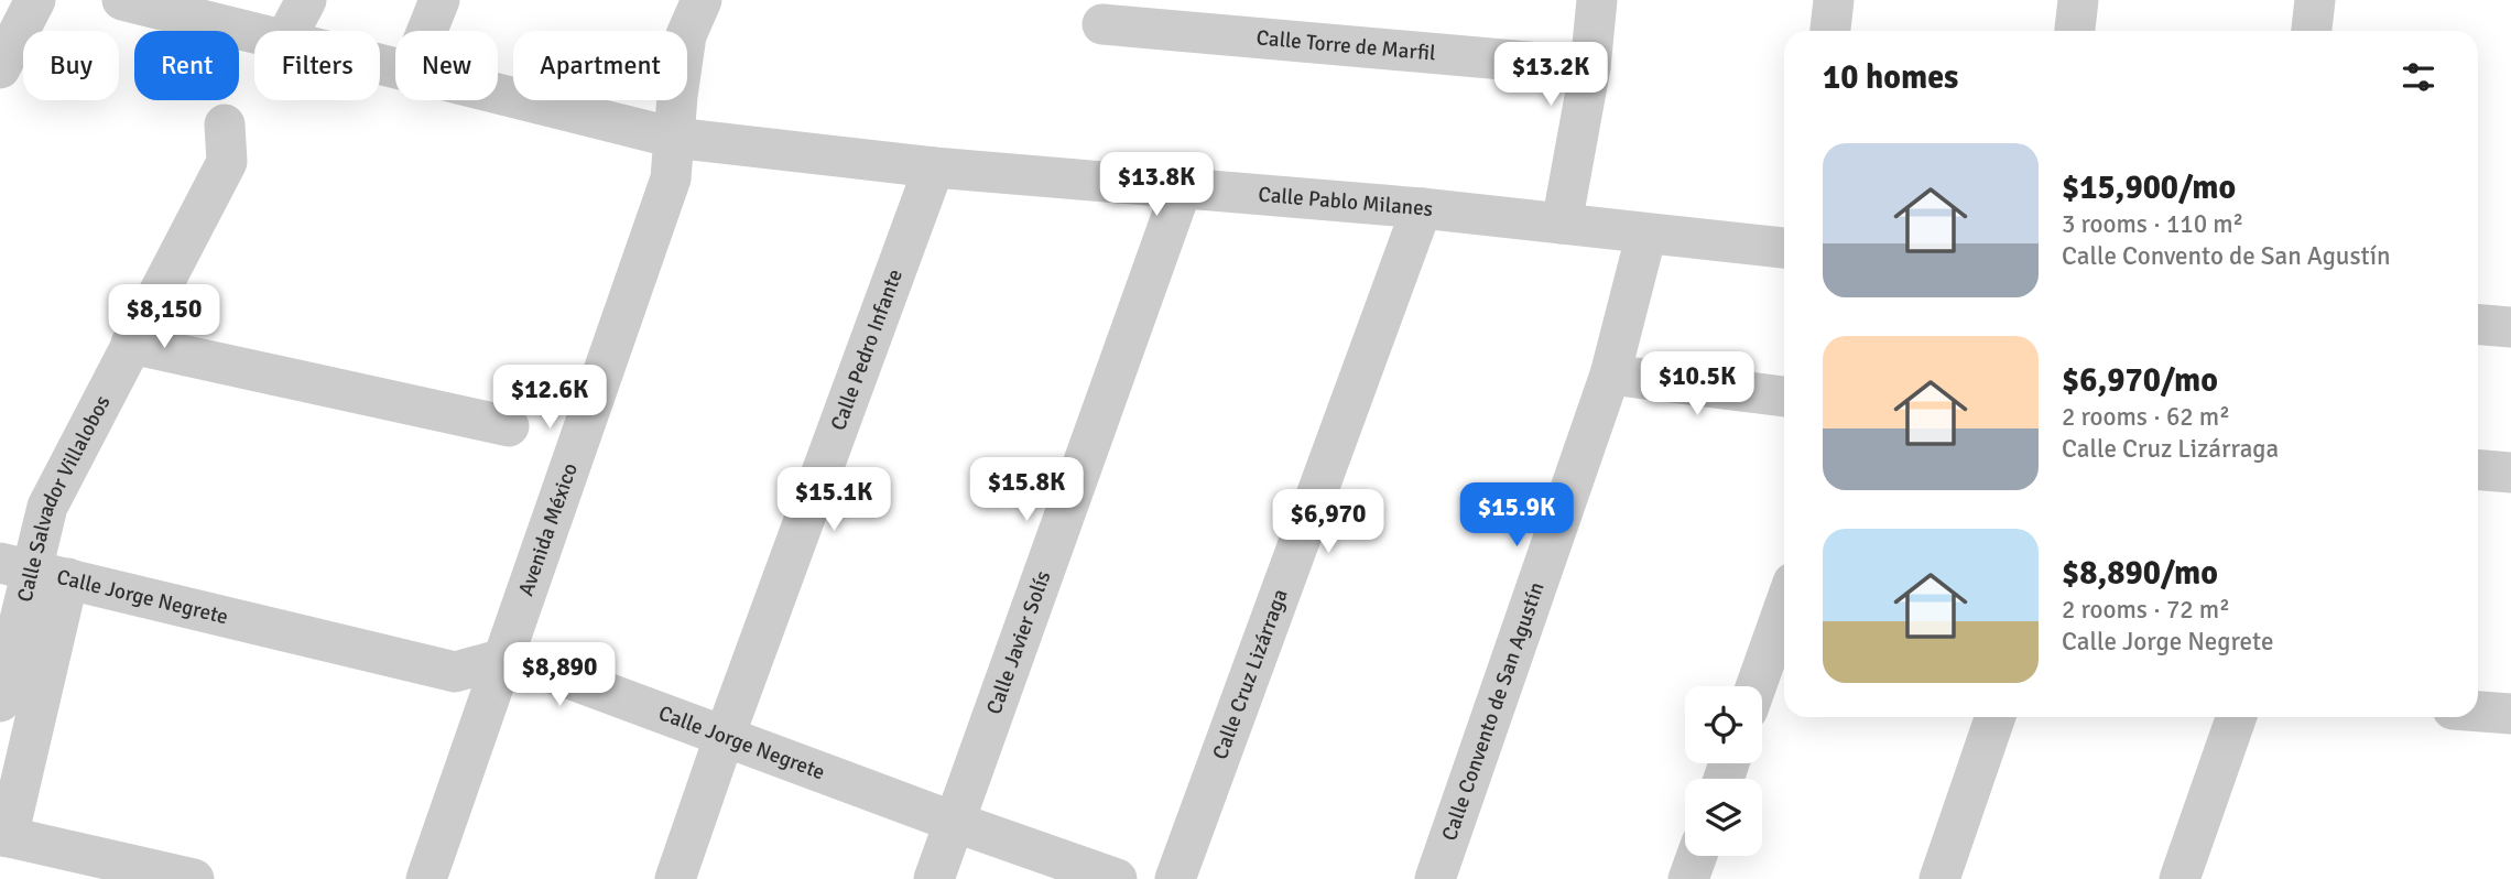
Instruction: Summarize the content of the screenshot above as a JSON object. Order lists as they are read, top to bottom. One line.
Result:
{"streets":{"street":["Calle Torre de Marfil","Calle Pablo Milanes","Calle Pedro Infante","Calle Salvador Villalobos","Avenida México","Calle Jorge Negrete","Calle Javier Solís","Calle Cruz Lizárraga","Calle Convento de San Agustín"]},"crossings":[["Calle Pablo Milanes","Calle Pedro Infante"],["Calle Pablo Milanes","Avenida México"],["Calle Pablo Milanes","Calle Javier Solís"],["Calle Pablo Milanes","Calle Cruz Lizárraga"],["Calle Pablo Milanes","Calle Convento de San Agustín"],["Calle Pedro Infante","Calle Jorge Negrete"],["Calle Salvador Villalobos","Calle Jorge Negrete"],["Avenida México","Calle Jorge Negrete"],["Calle Jorge Negrete","Calle Javier Solís"]],"page":{"chip":["Buy","Rent","Filters","New","Apartment"],"heading":"10 homes","price":["$13.2K","$13.8K","$8,150","$10.5K","$12.6K","$15.8K","$15.1K","$15.9K","$6,970","$8,890"],"list":[{"name":"$15,900/mo","note":"3 rooms · 110 m² · Calle Convento de San Agustín"},{"name":"$6,970/mo","note":"2 rooms · 62 m² · Calle Cruz Lizárraga"},{"name":"$8,890/mo","note":"2 rooms · 72 m² · Calle Jorge Negrete"}]}}
